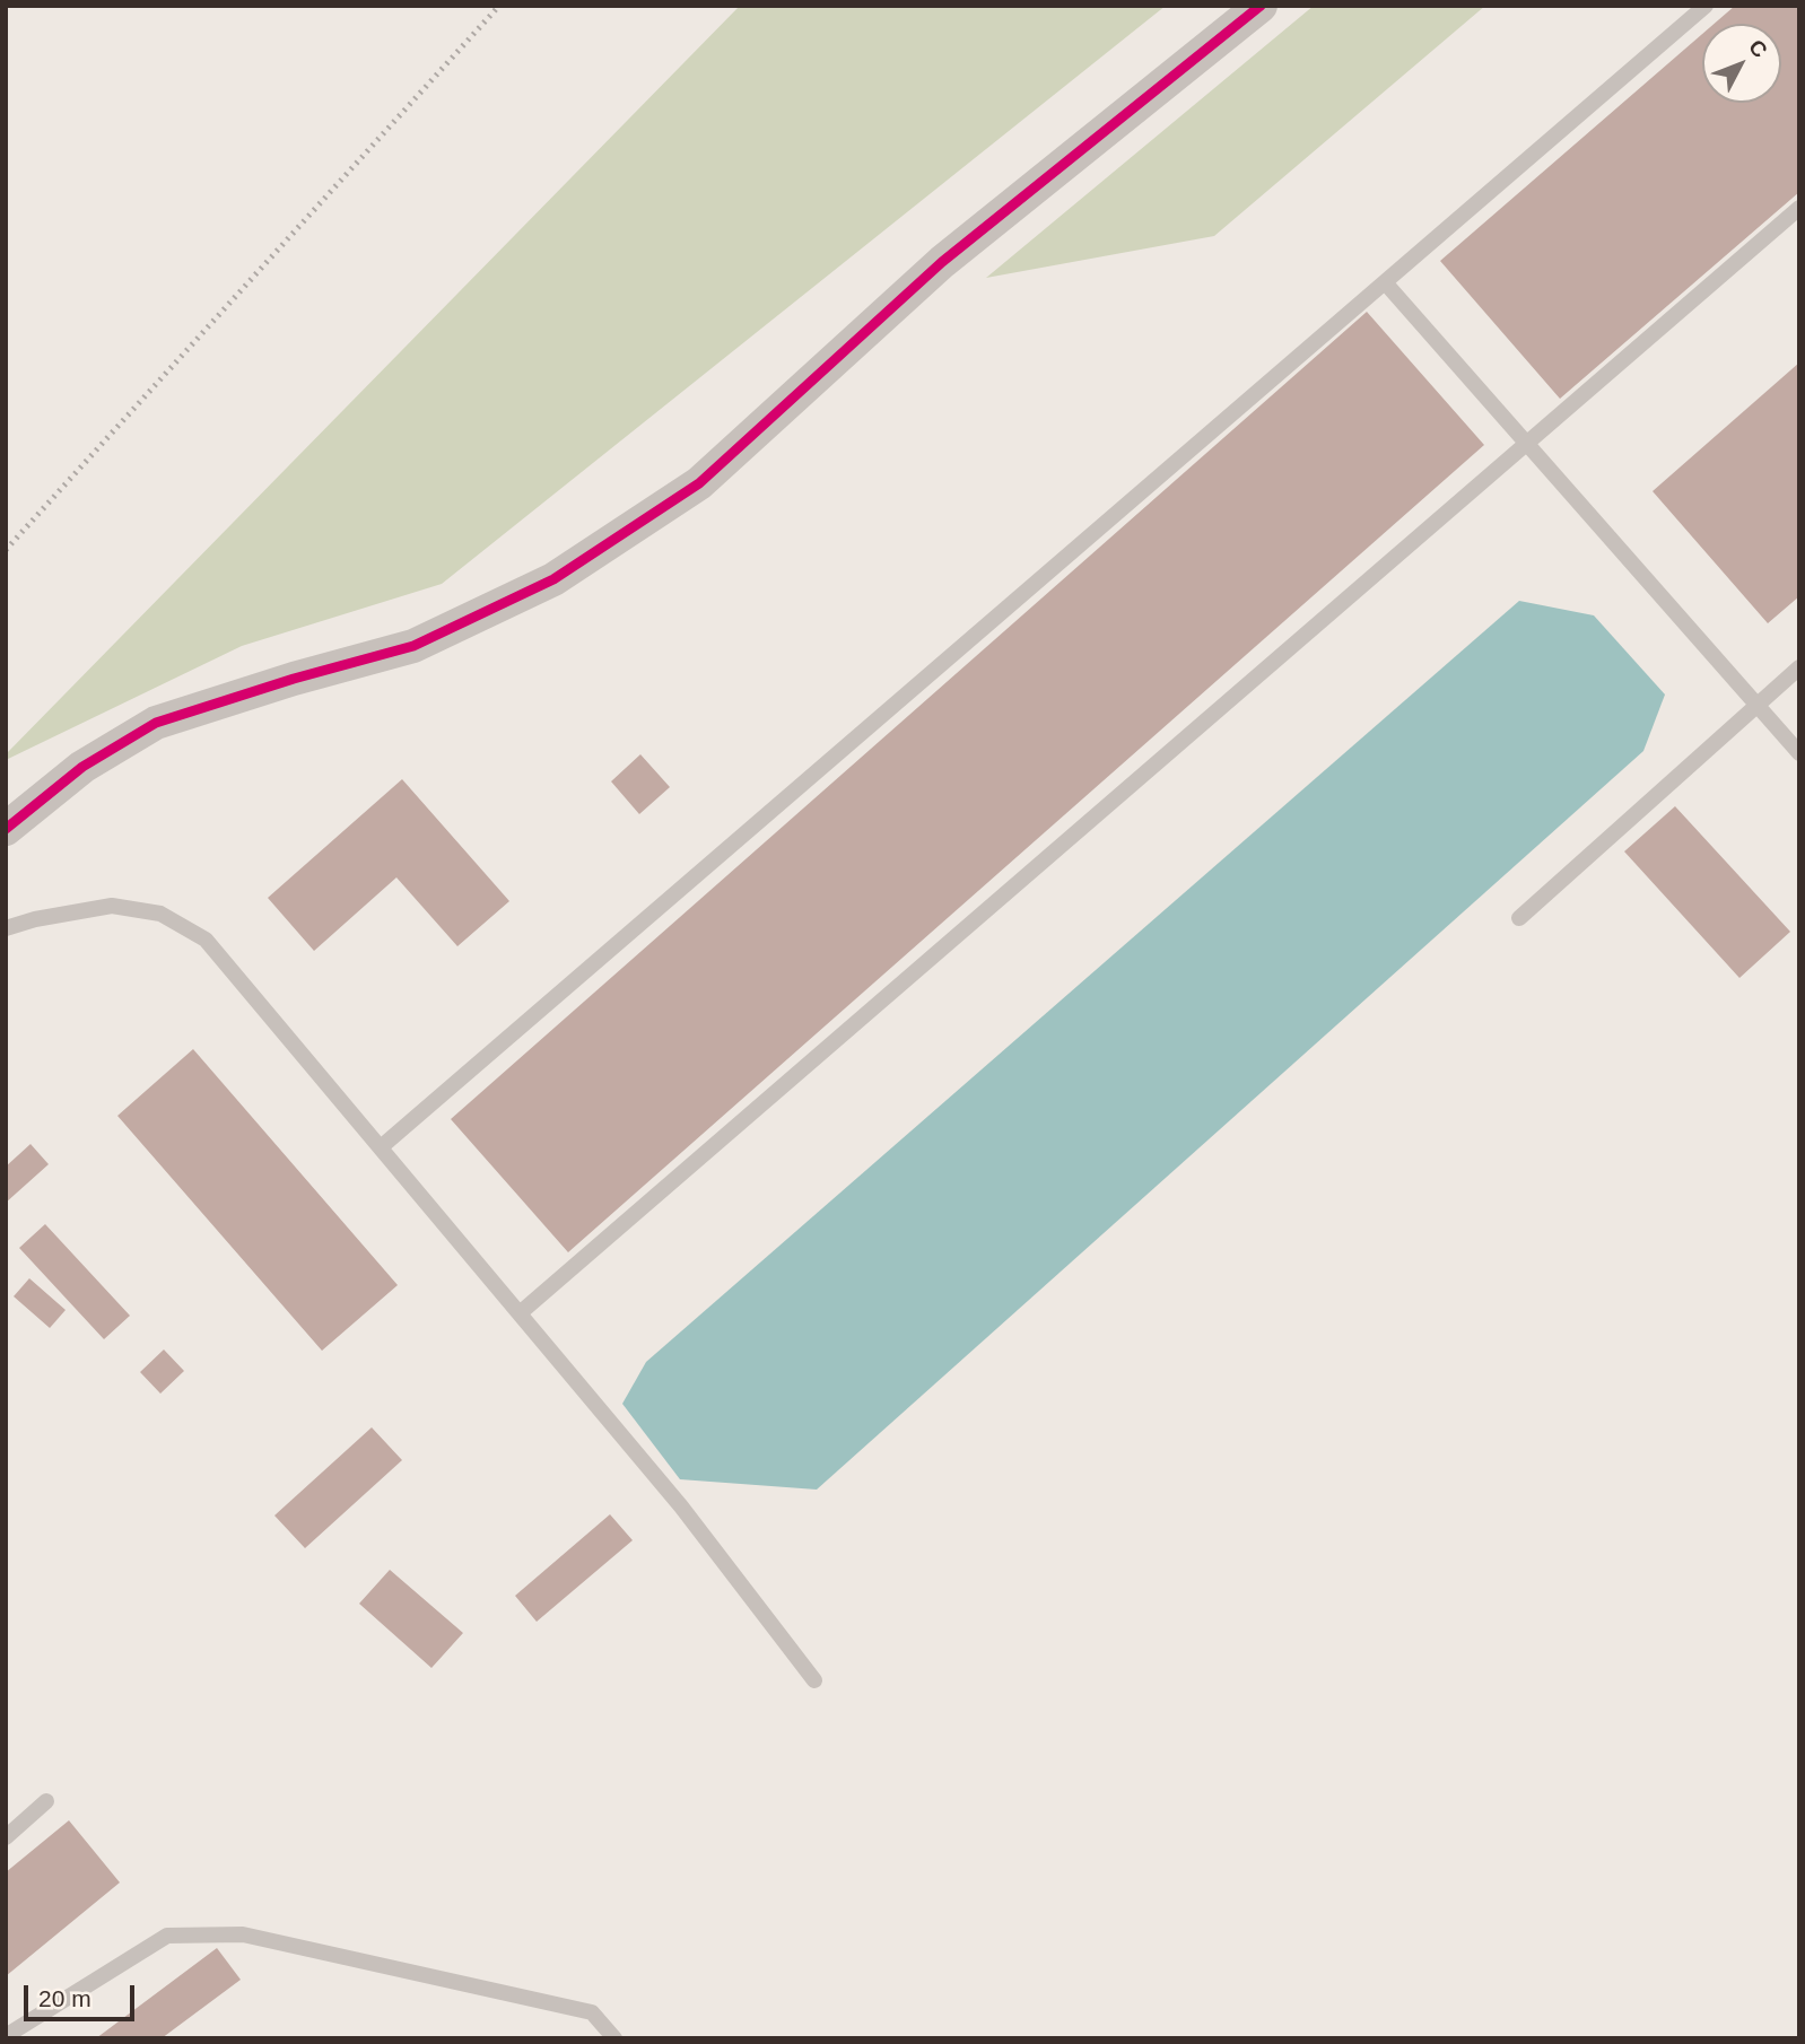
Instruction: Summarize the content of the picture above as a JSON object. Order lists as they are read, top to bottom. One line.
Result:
{"scale_bar":"20 m","north":"top right"}
